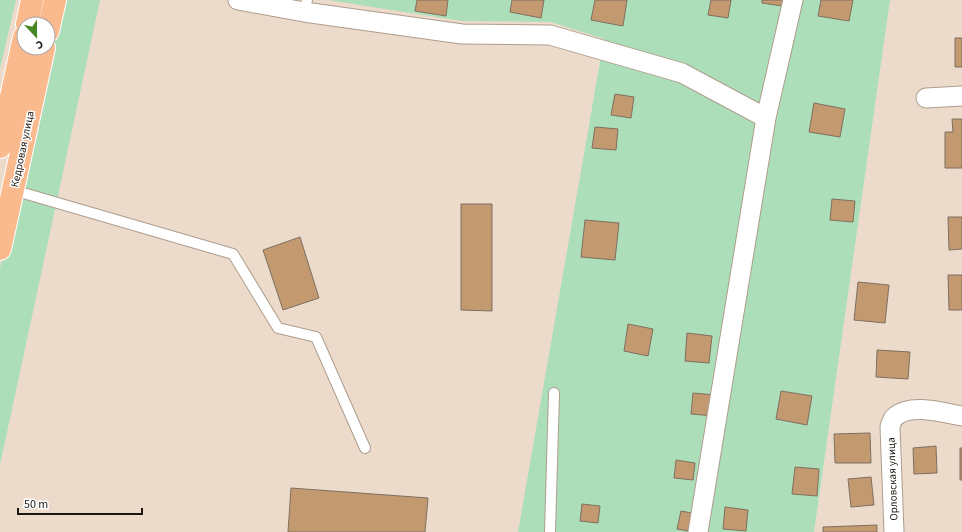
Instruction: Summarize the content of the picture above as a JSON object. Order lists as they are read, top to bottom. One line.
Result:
{"streets":{"main road":["Кедровая улица"],"street":["Орловская улица"]},"scale_bar":"50 m","north":"bottom"}
